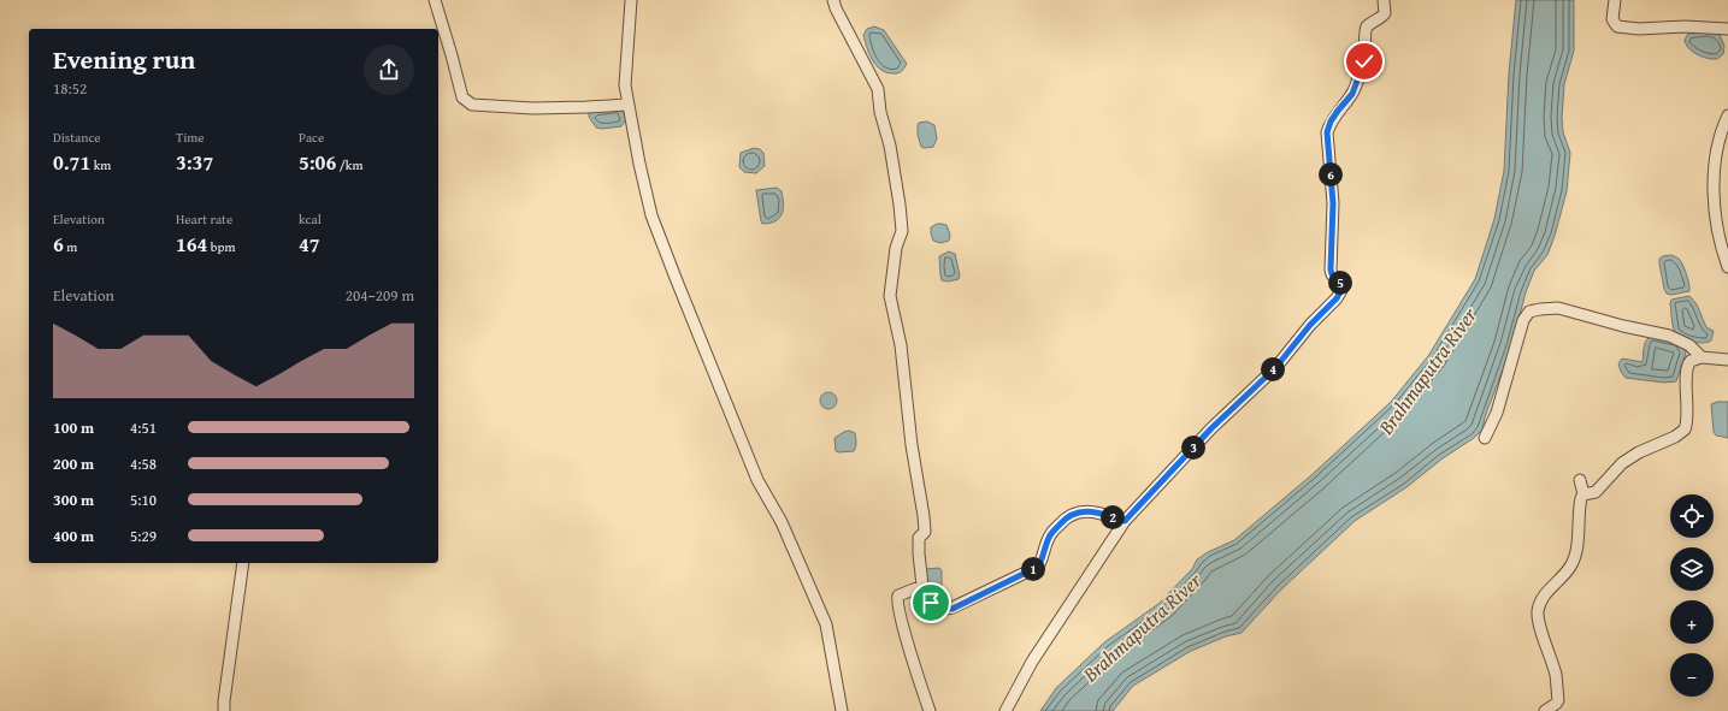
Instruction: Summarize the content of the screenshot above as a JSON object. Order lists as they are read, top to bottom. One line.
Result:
{"water":["Brahmaputra River"],"page":{"heading":["Evening run","18:52"],"stats":[["Distance","0.71 km"],["Time","3:37"],["Pace","5:06 /km"],["Elevation","6 m"],["Heart rate","164 bpm"],["kcal","47"]],"pins":["6","5","4","3","2","1"],"chart":["Elevation","204–209 m"],"list":[{"name":"100 m","note":"4:51"},{"name":"200 m","note":"4:58"},{"name":"300 m","note":"5:10"},{"name":"400 m","note":"5:29"}],"map_buttons":["+","−"]}}
